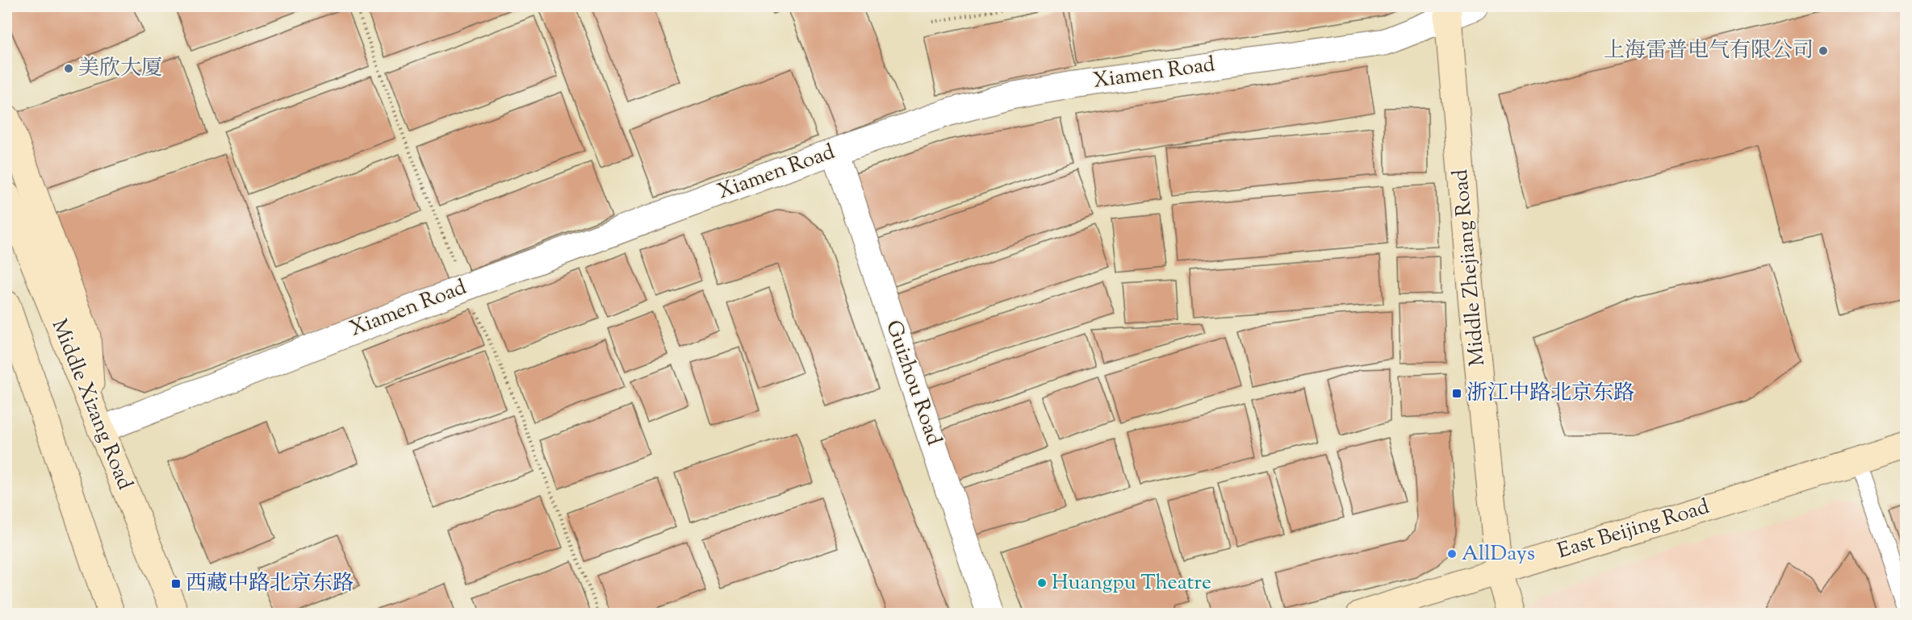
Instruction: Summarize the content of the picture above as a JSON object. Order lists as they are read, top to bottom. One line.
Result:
{"streets":{"main road":["Middle Zhejiang Road","Middle Xizang Road","East Beijing Road"],"street":["Xiamen Road","Guizhou Road"]},"crossings":[["Xiamen Road","Middle Zhejiang Road"],["Xiamen Road","Guizhou Road"],["Xiamen Road","Middle Xizang Road"],["Middle Zhejiang Road","East Beijing Road"]],"places":{"other":["上海雷普电气有限公司","美欣大厦","AllDays","Huangpu Theatre"],"transit":["浙江中路北京东路","西藏中路北京东路"]}}
